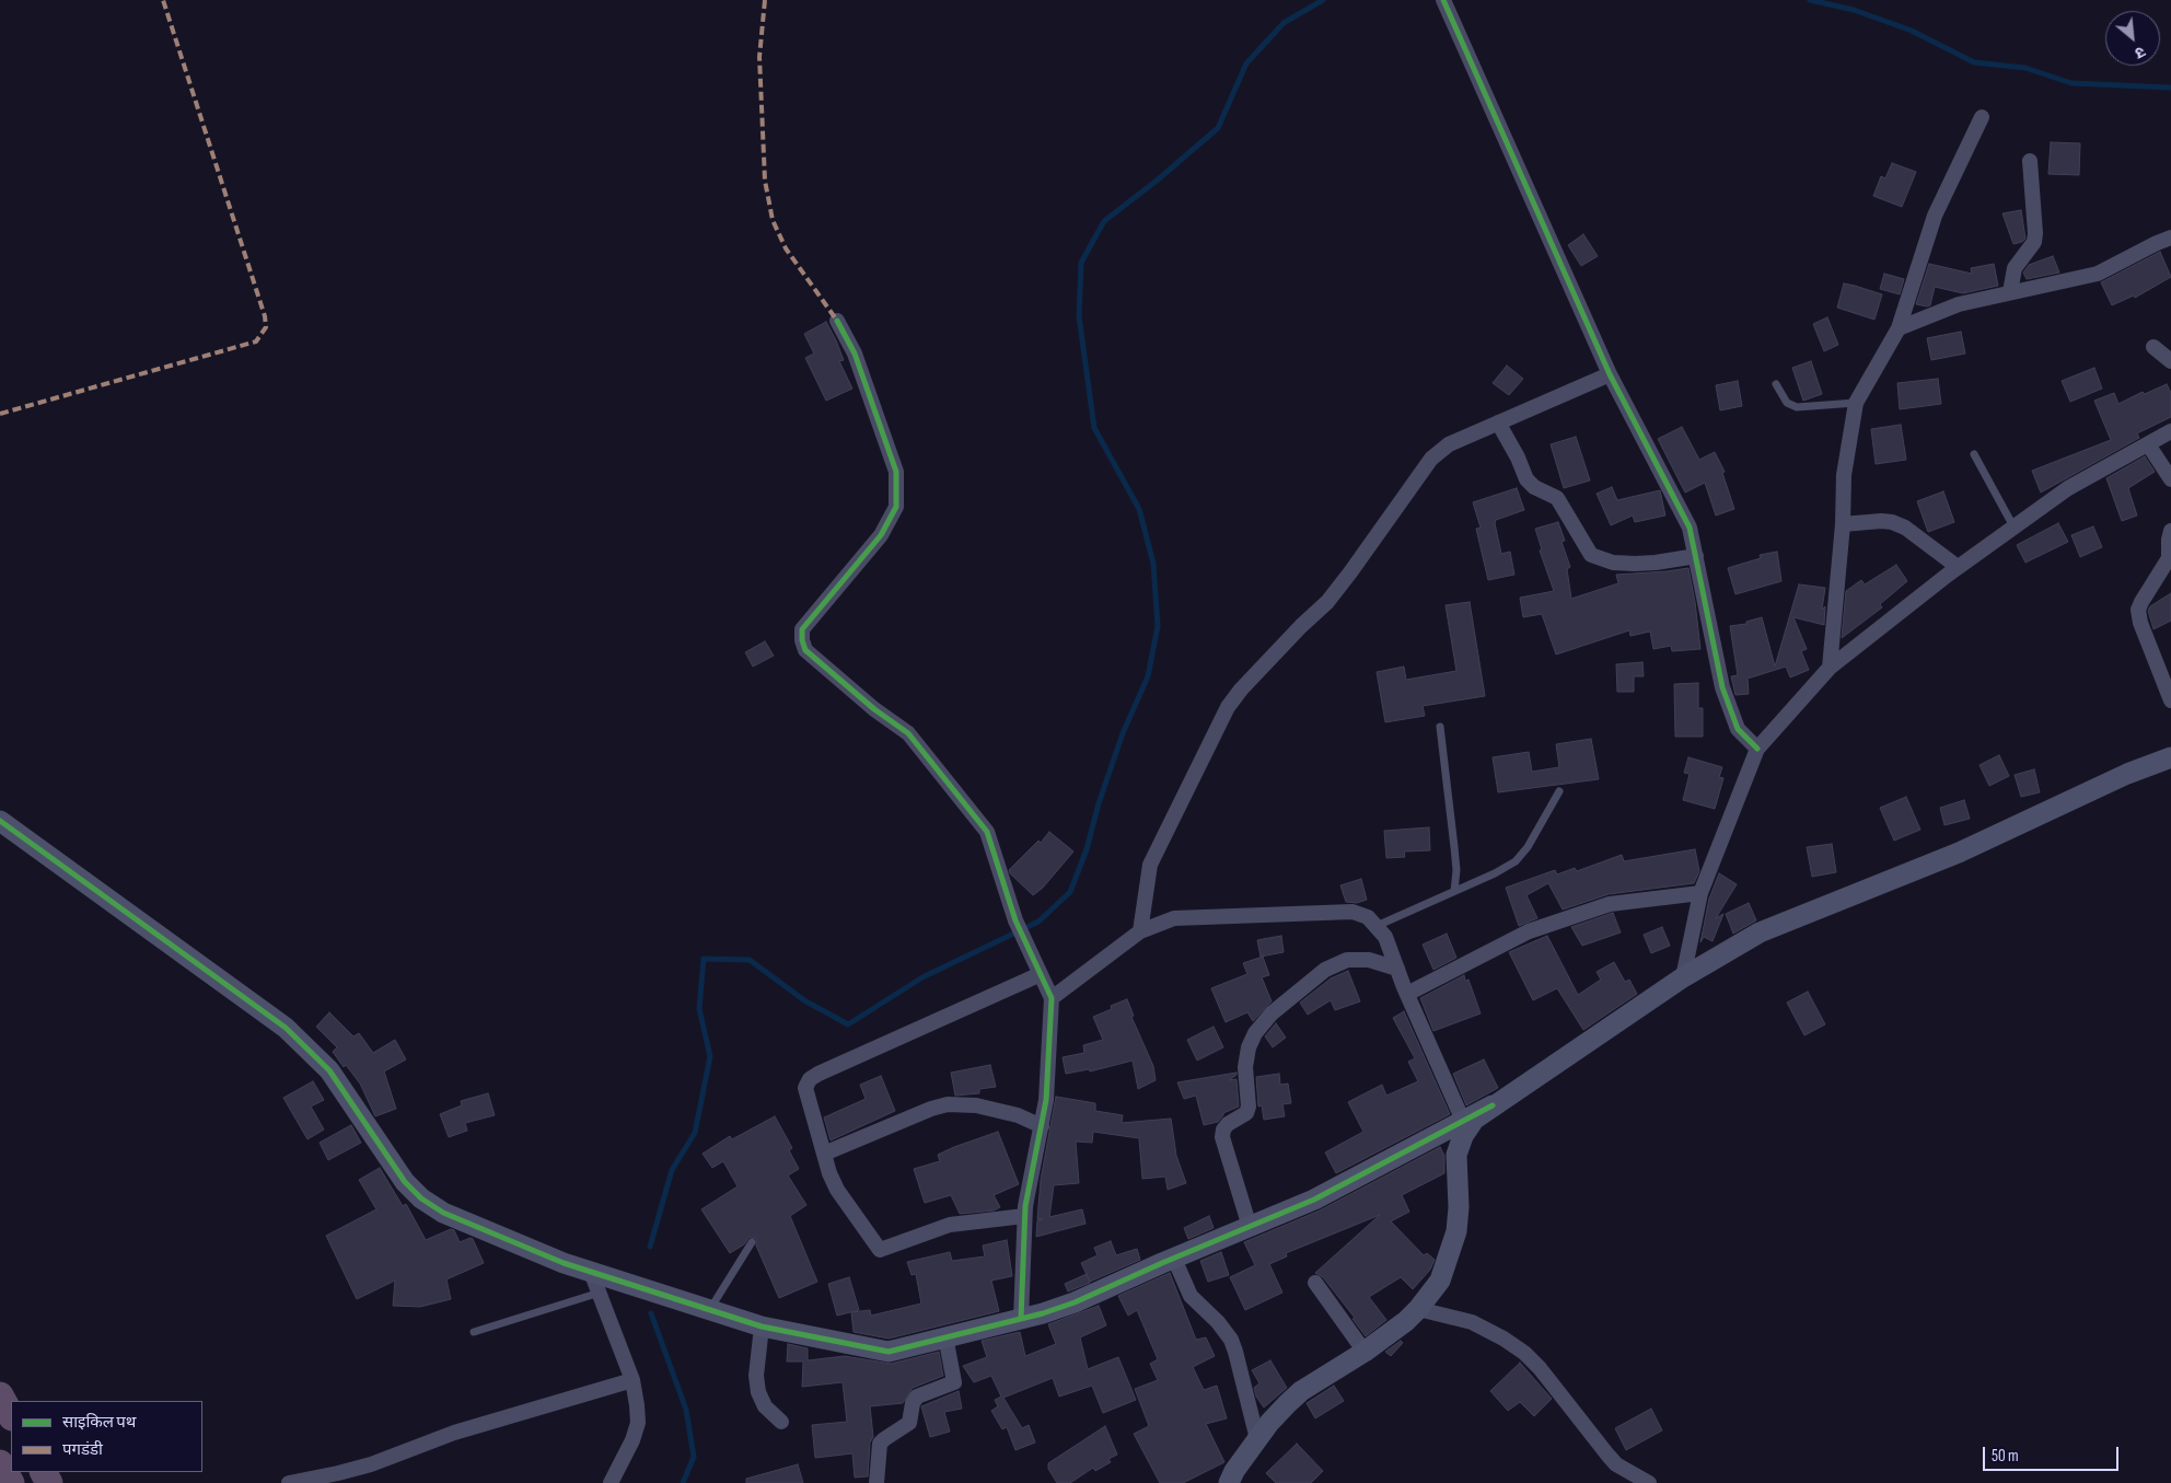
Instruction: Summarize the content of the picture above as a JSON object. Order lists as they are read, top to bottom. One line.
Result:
{"legend":["साइकिल पथ","पगडंडी"],"scale_bar":"50 m","north":"bottom right"}
